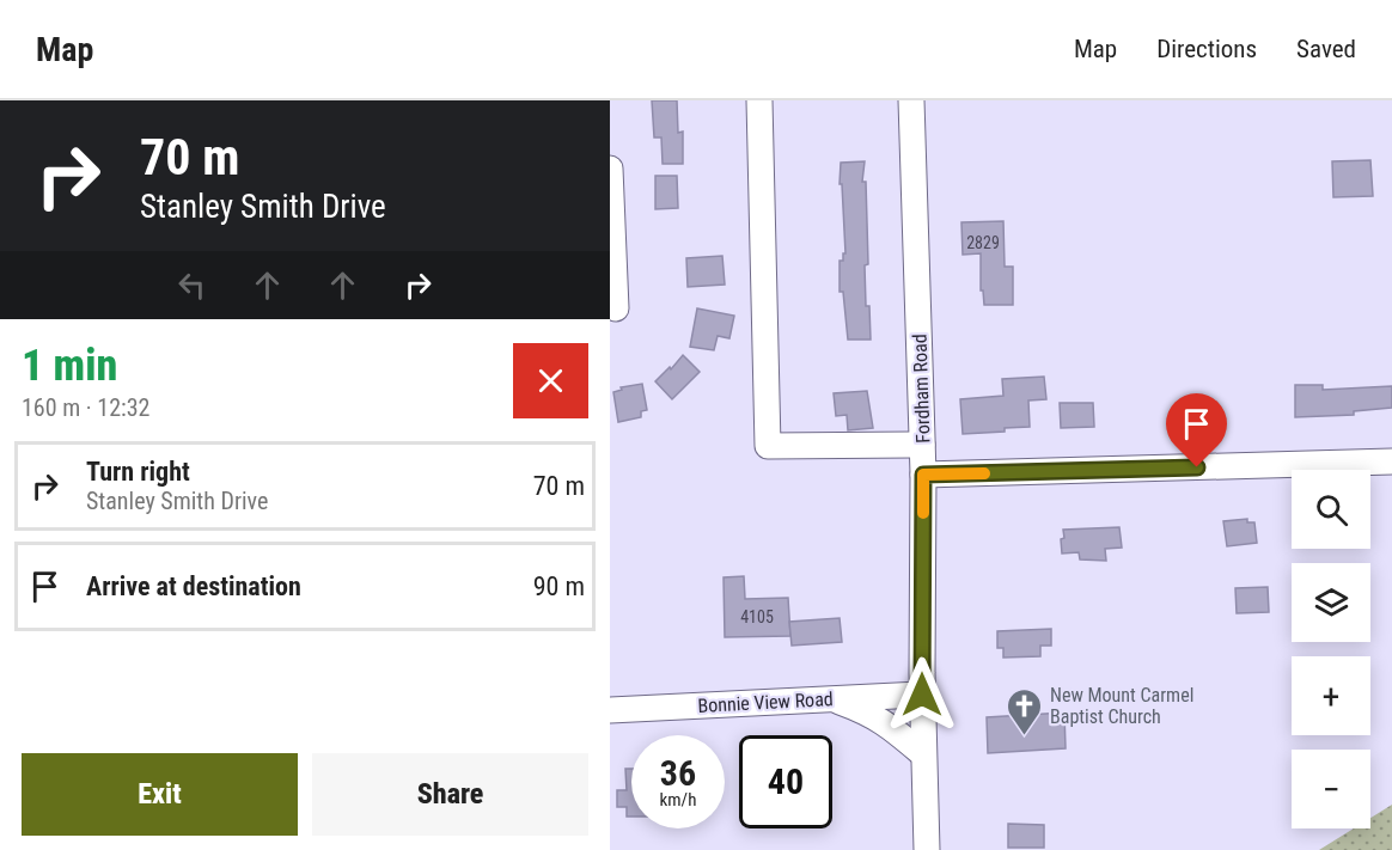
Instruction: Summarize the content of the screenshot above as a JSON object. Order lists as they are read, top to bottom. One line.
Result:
{"streets":{"street":["Fordham Road","Bonnie View Road"]},"crossings":[["Fordham Road","Bonnie View Road"]],"places":{"church":["New Mount Carmel Baptist Church"]},"house_numbers":["2829","4105"],"page":{"header":"Map","nav":["Map","Directions","Saved"],"turn":["70 m","Stanley Smith Drive"],"heading":["1 min","160 m · 12:32"],"list":[{"name":"Turn right","note":"Stanley Smith Drive","value":"70 m"},{"name":"Arrive at destination","value":"90 m"}],"map_buttons":["+","−"],"speed":"36 km/h","limit":"40","buttons":["Exit","Share"]}}
